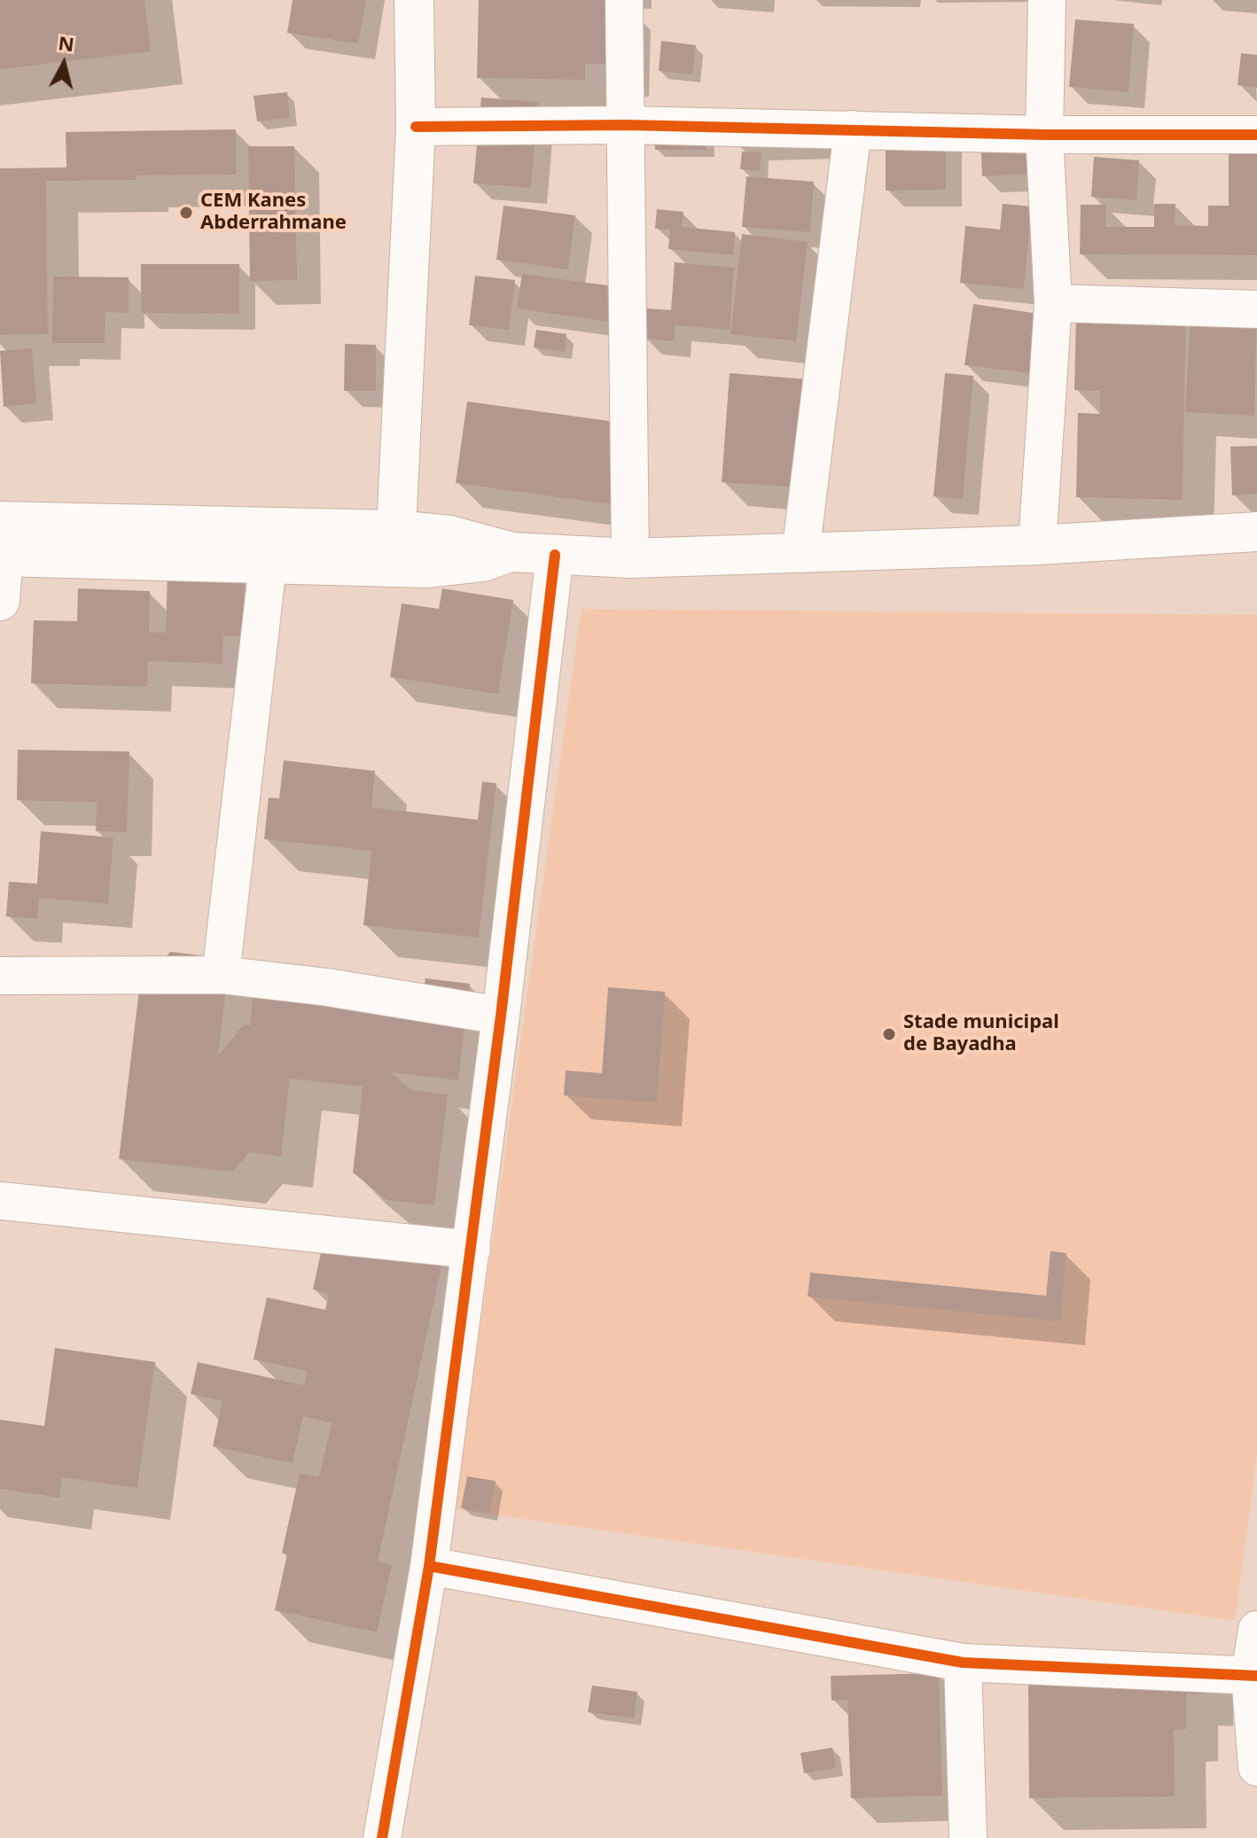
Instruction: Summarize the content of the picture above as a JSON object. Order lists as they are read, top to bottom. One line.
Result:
{"places":["CEM Kanes Abderrahmane","Stade municipal de Bayadha"],"north":"top"}
